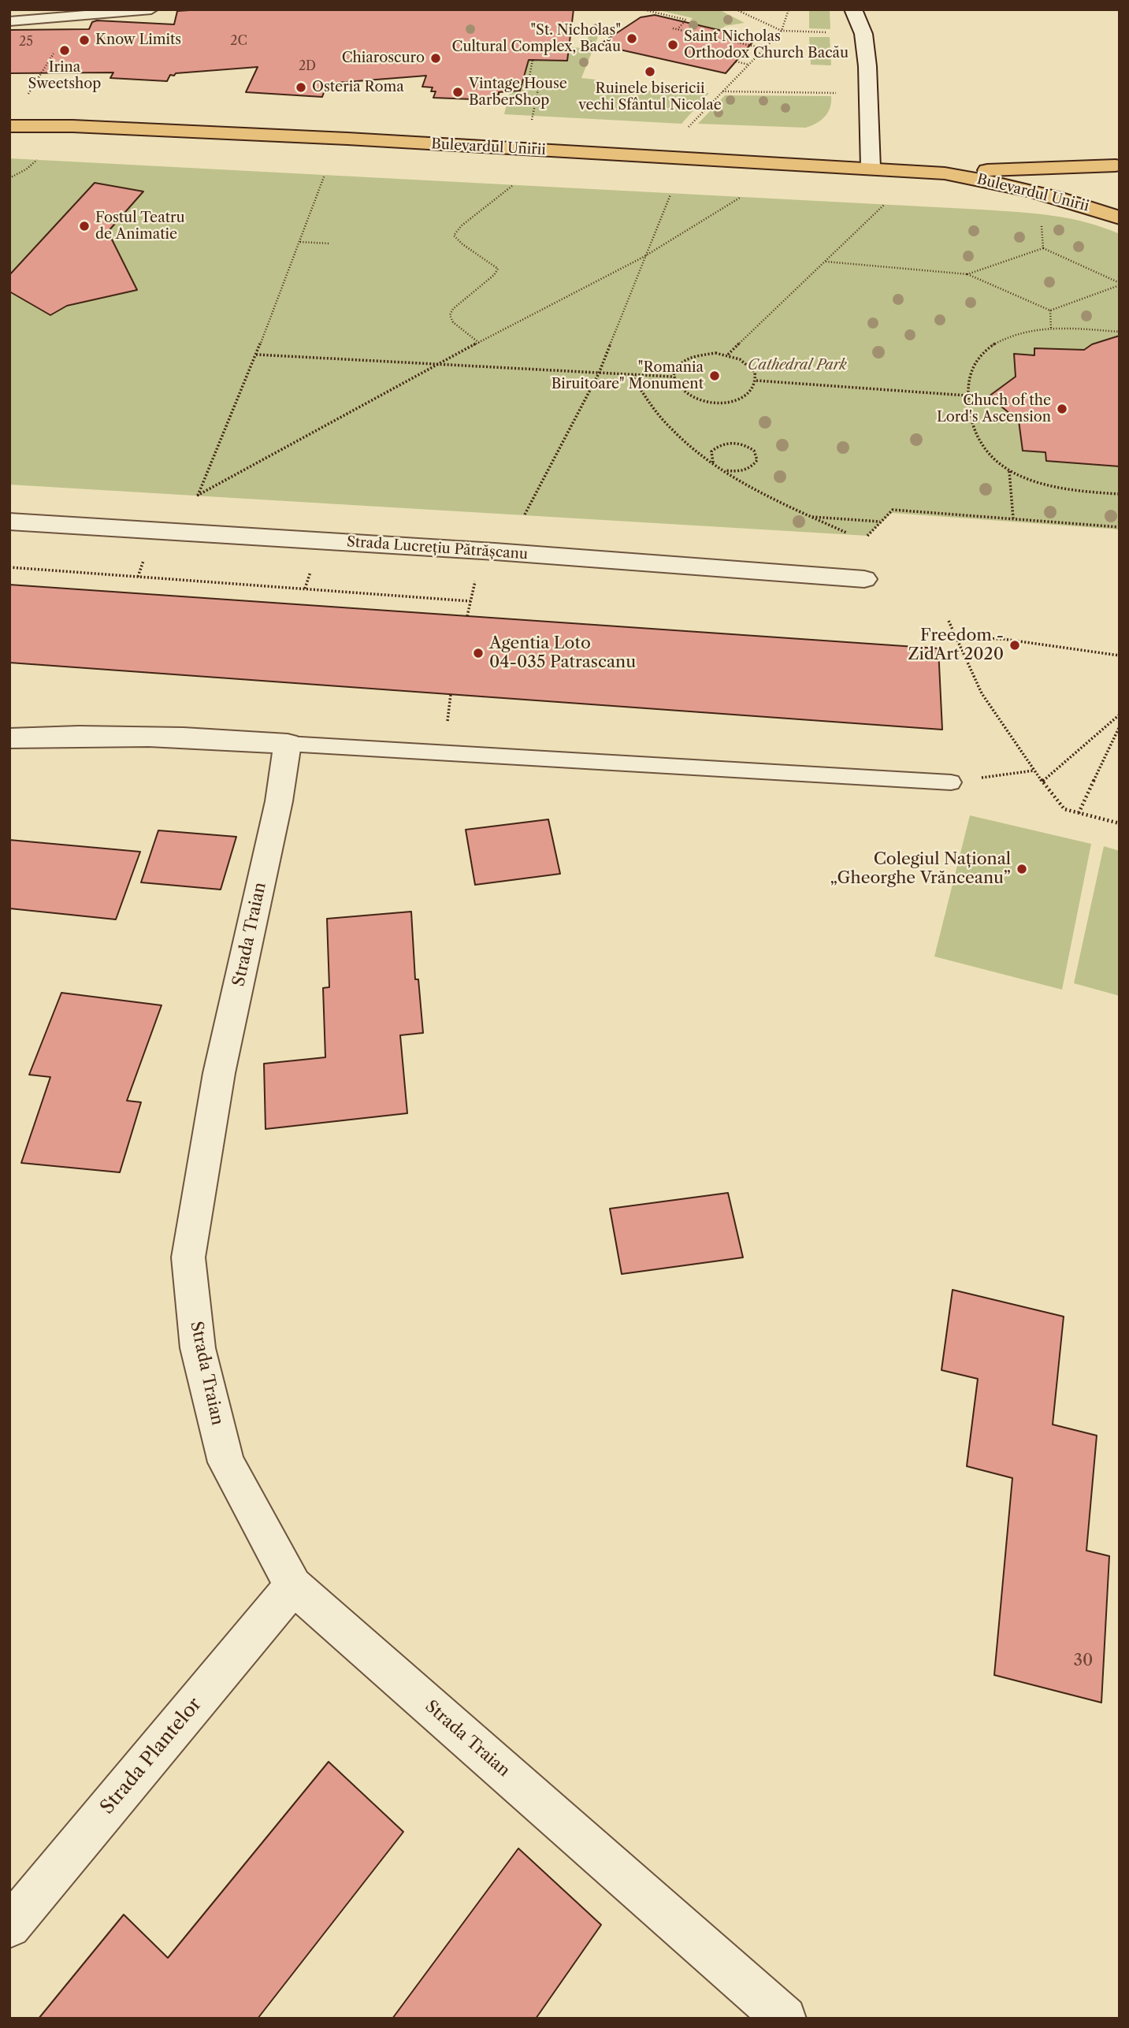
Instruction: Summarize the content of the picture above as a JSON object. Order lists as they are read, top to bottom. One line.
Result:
{"streets":{"main road":["Bulevardul Unirii"],"street":["Strada Lucrețiu Pătrășcanu","Strada Traian","Strada Plantelor"]},"crossings":[["Strada Traian","Strada Plantelor"]],"parks":["Cathedral Park"],"places":["\"St. Nicholas\" Cultural Complex, Bacău","Know Limits","Saint Nicholas Orthodox Church Bacău","Irina Sweetshop","Chiaroscuro","Ruinele bisericii vechi Sfântul Nicolae","Osteria Roma","Vintage House BarberShop","Fostul Teatru de Animatie","\"Romania Biruitoare\" Monument","Chuch of the Lord's Ascension","Freedom - ZidArt 2020","Agentia Loto 04-035 Patrascanu","Colegiul Național „Gheorghe Vrănceanu”"],"house_numbers":["2C","25","2D","30"]}
